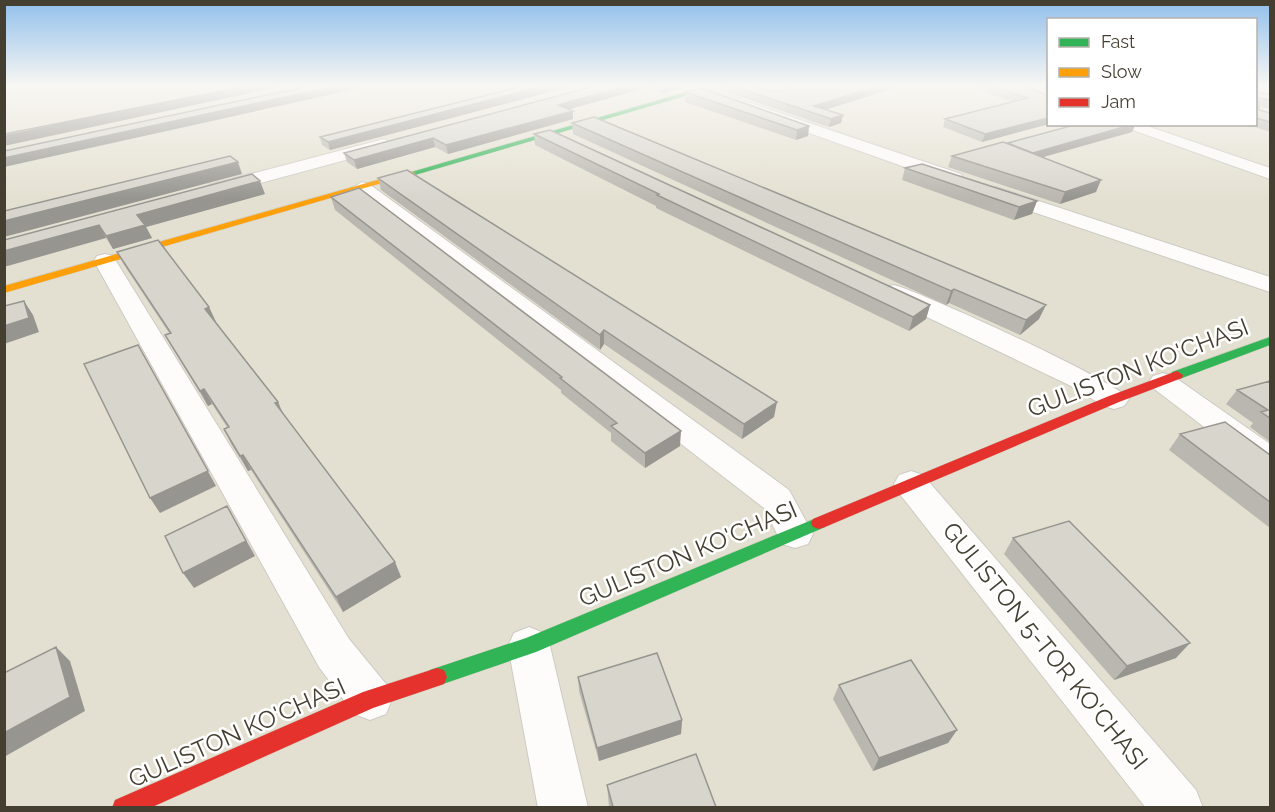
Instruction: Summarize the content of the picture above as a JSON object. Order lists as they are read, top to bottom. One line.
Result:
{"streets":{"street":["GULISTON KO'CHASI","GULISTON 5-TOR KO'CHASI"]},"crossings":[["GULISTON KO'CHASI","GULISTON 5-TOR KO'CHASI"]],"legend":["Fast","Slow","Jam"]}
